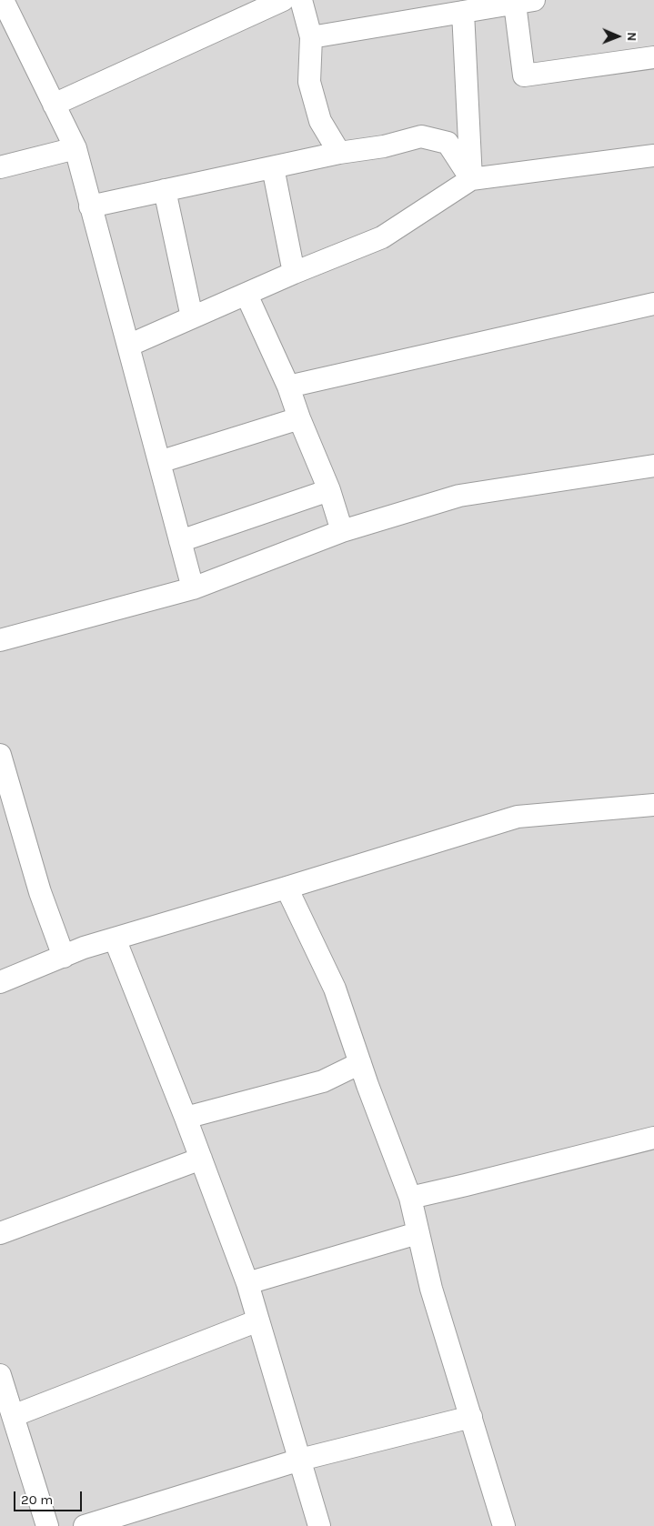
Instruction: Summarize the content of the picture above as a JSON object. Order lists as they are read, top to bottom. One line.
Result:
{"scale_bar":"20 m","north":"right"}
